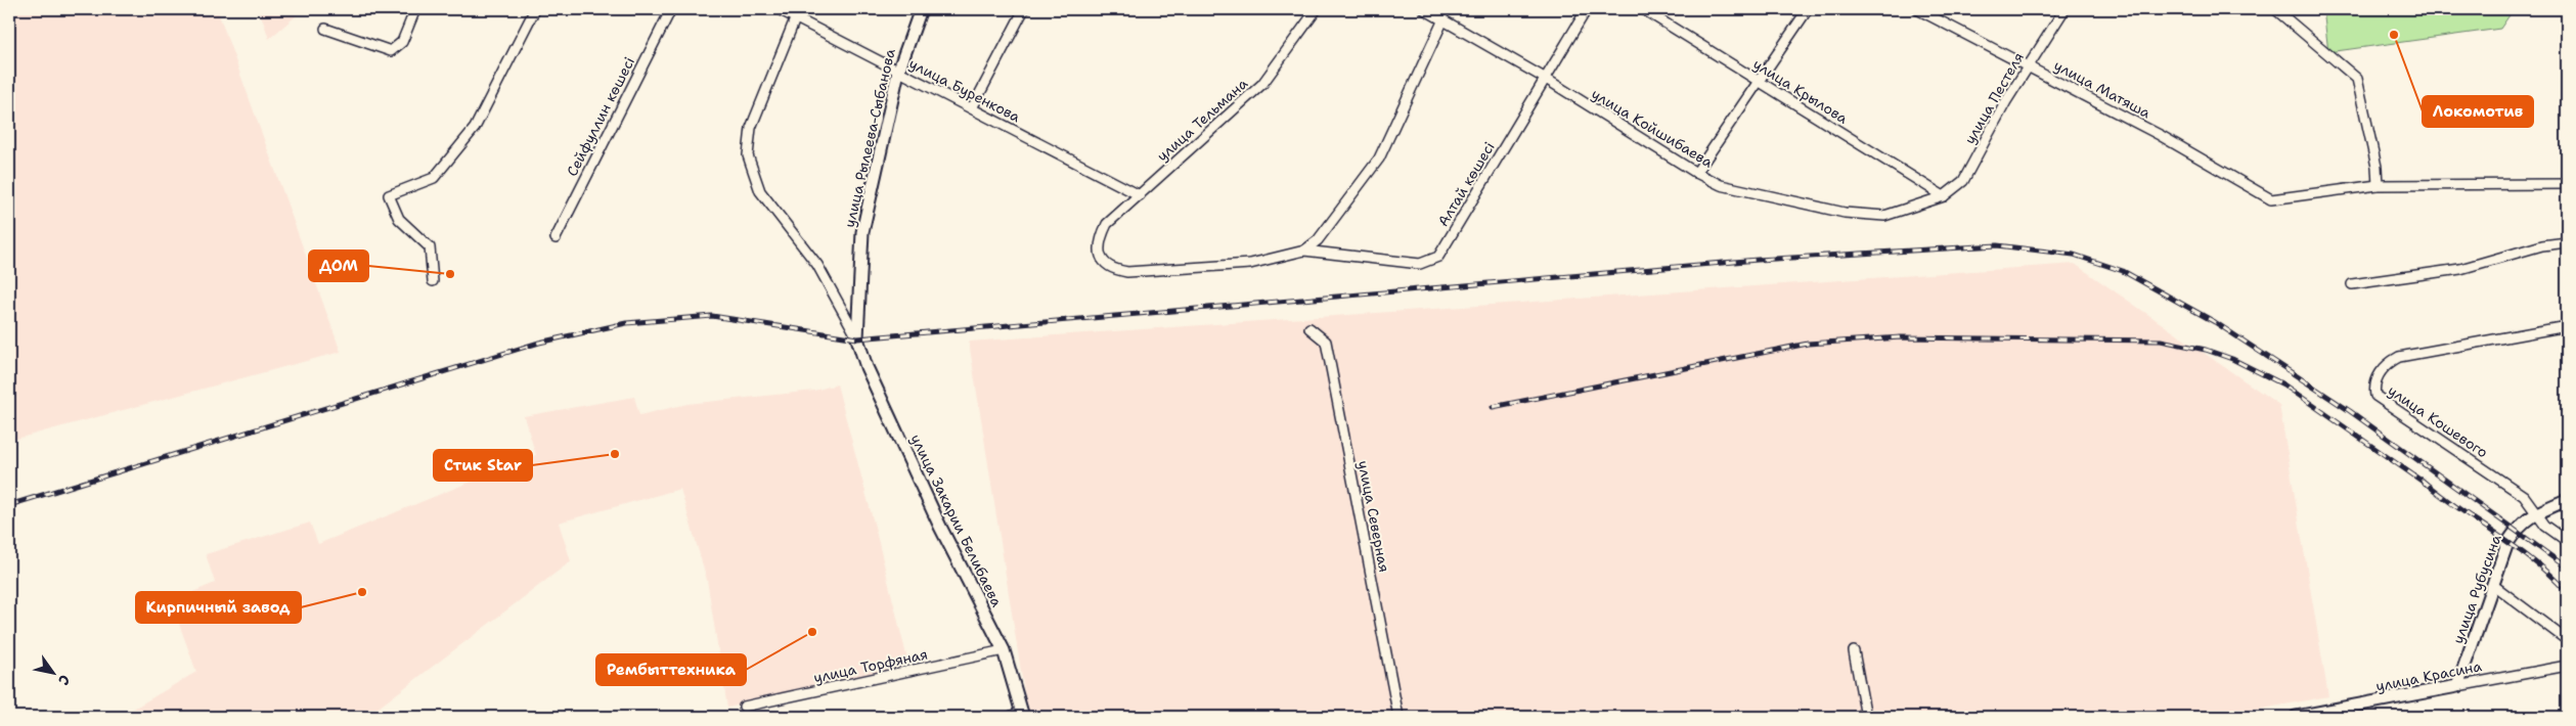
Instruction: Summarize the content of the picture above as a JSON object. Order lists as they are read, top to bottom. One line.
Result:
{"streets":{"street":["улица Матяша","улица Буренкова","улица Крылова","улица Пестеля","Сейфуллин көшесі","улица Тельмана","улица Койшибаева","улица Рылеева-Сыбанова","Алтай көшесі","улица Кошевого","улица Северная","улица Закарии Белибаева","улица Рубусина","улица Торфяная","улица Красина"]},"crossings":[["улица Матяша","улица Пестеля"],["улица Буренкова","улица Тельмана"],["улица Буренкова","улица Рылеева-Сыбанова"],["улица Крылова","улица Пестеля"],["улица Крылова","улица Койшибаева"],["улица Пестеля","улица Койшибаева"],["улица Тельмана","Алтай көшесі"],["улица Койшибаева","Алтай көшесі"],["улица Рылеева-Сыбанова","улица Закарии Белибаева"],["улица Кошевого","улица Рубусина"],["улица Закарии Белибаева","улица Торфяная"],["улица Рубусина","улица Красина"]],"places":["Локомотив","ДОМ","Стик Star","Кирпичный завод","Рембыттехника"],"north":"bottom right"}
